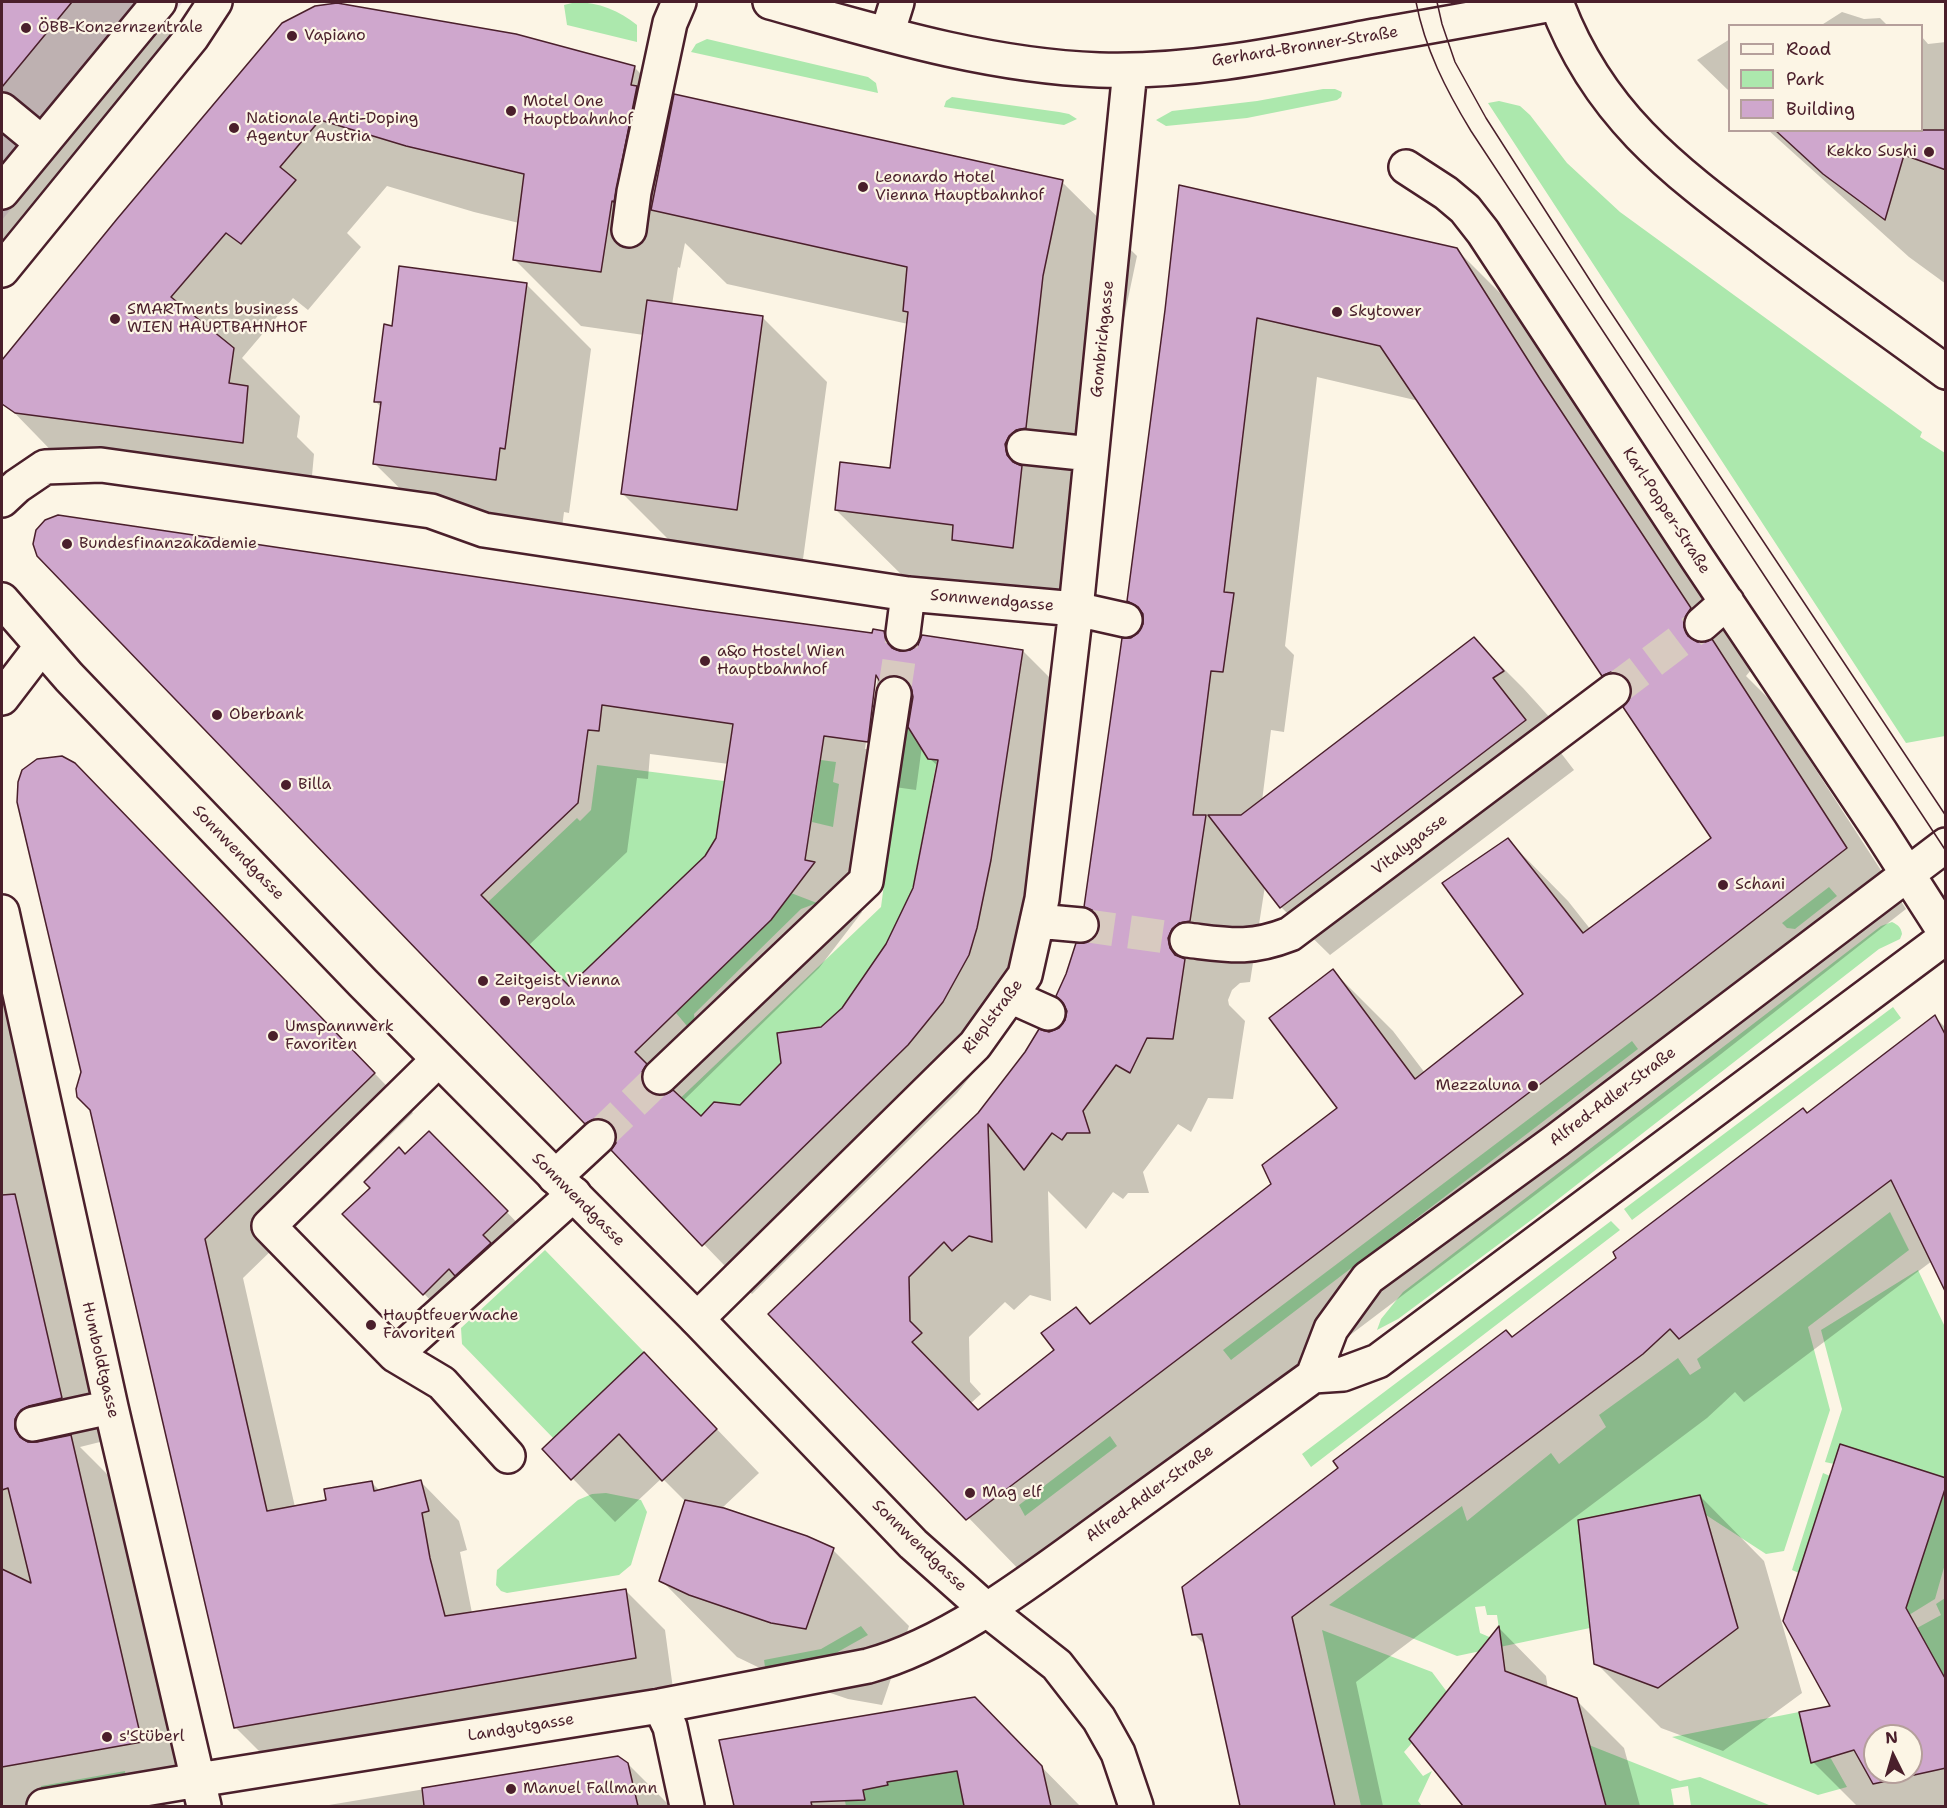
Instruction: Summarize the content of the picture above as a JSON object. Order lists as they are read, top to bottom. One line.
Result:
{"streets":{"street":["Gerhard-Bronner-Straße","Gombrichgasse","Karl-Popper-Straße","Sonnwendgasse","Vitalygasse","Rieplstraße","Alfred-Adler-Straße","Humboldtgasse","Landgutgasse"]},"crossings":[["Gerhard-Bronner-Straße","Gombrichgasse"],["Gombrichgasse","Sonnwendgasse"],["Gombrichgasse","Rieplstraße"],["Karl-Popper-Straße","Alfred-Adler-Straße"],["Sonnwendgasse","Rieplstraße"],["Sonnwendgasse","Alfred-Adler-Straße"],["Sonnwendgasse","Landgutgasse"],["Alfred-Adler-Straße","Landgutgasse"],["Humboldtgasse","Landgutgasse"]],"places":["ÖBB-Konzernzentrale","Vapiano","Motel One Hauptbahnhof","Nationale Anti-Doping Agentur Austria","Kekko Sushi","Leonardo Hotel Vienna Hauptbahnhof","Skytower","SMARTments business WIEN HAUPTBAHNHOF","Bundesfinanzakademie","a&o Hostel Wien Hauptbahnhof","Oberbank","Billa","Schani","Zeitgeist Vienna","Pergola","Umspannwerk Favoriten","Mezzaluna","Hauptfeuerwache Favoriten","Mag elf","s'Stüberl","Manuel Fallmann"],"legend":["Road","Park","Building"],"north":"top"}
